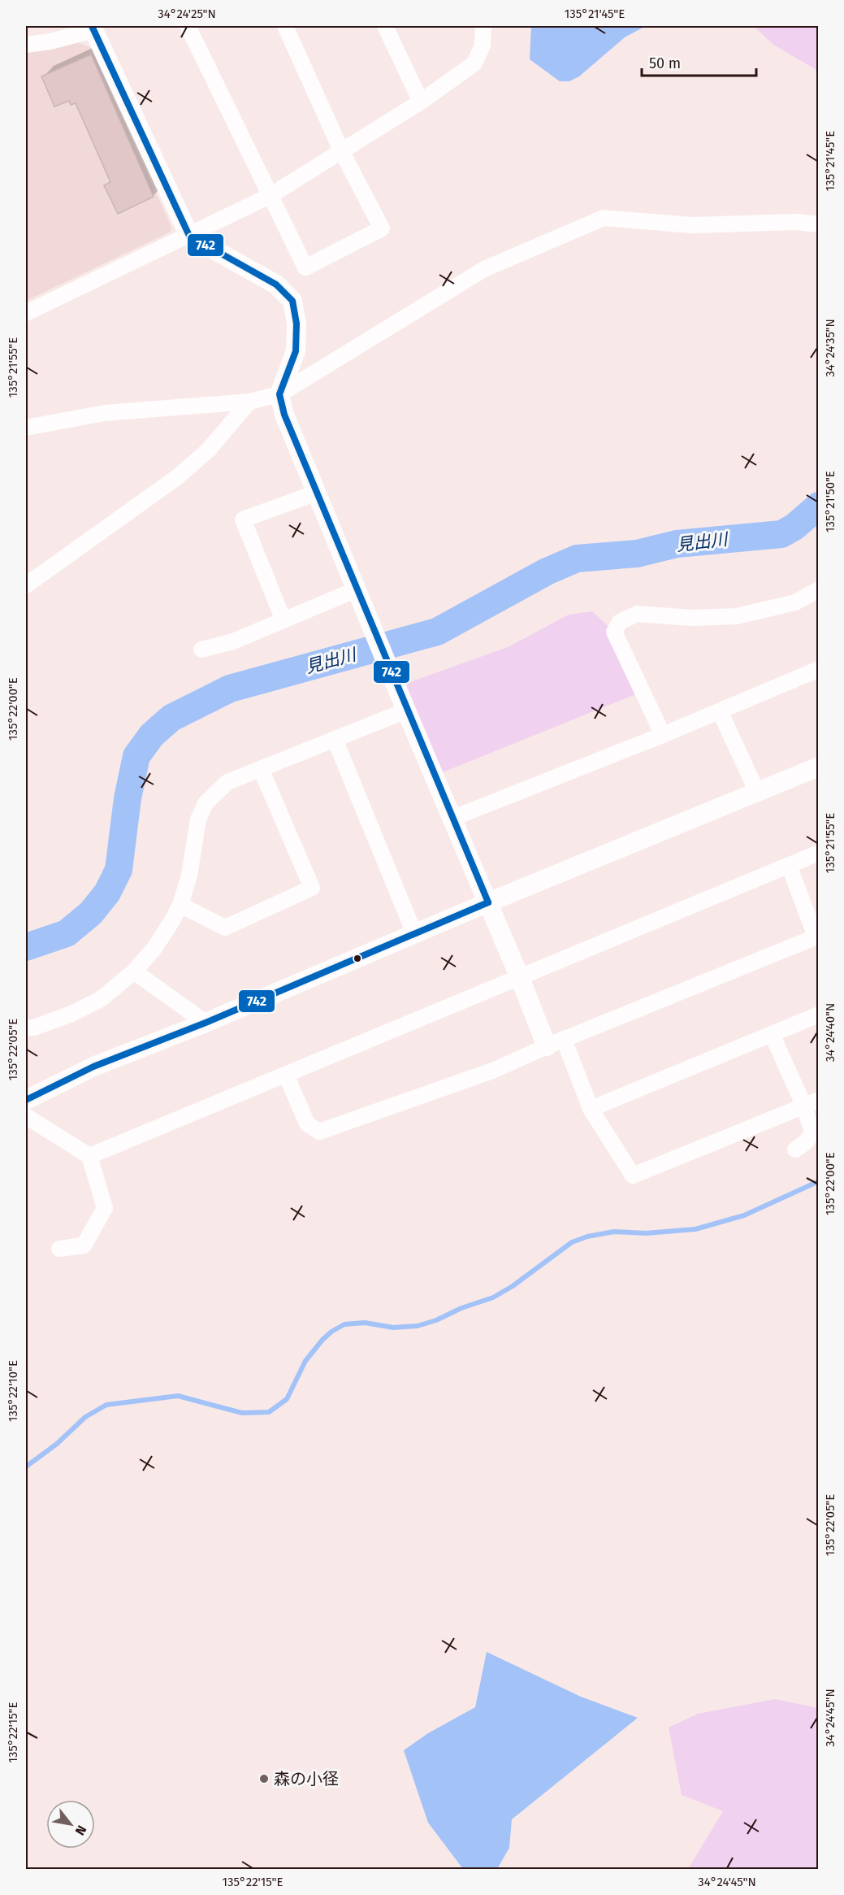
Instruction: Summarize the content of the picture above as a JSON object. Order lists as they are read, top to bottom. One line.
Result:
{"water":["見出川"],"places":["森の小径"],"lines":["transit line 742"],"scale_bar":"50 m","north":"bottom right","coordinates":["34°24'25\"N","135°21'45\"E","34°24'35\"N","135°21'55\"E","135°21'50\"E","135°22'00\"E","34°24'40\"N","135°22'05\"E","135°22'10\"E","34°24'45\"N","135°22'15\"E"]}
